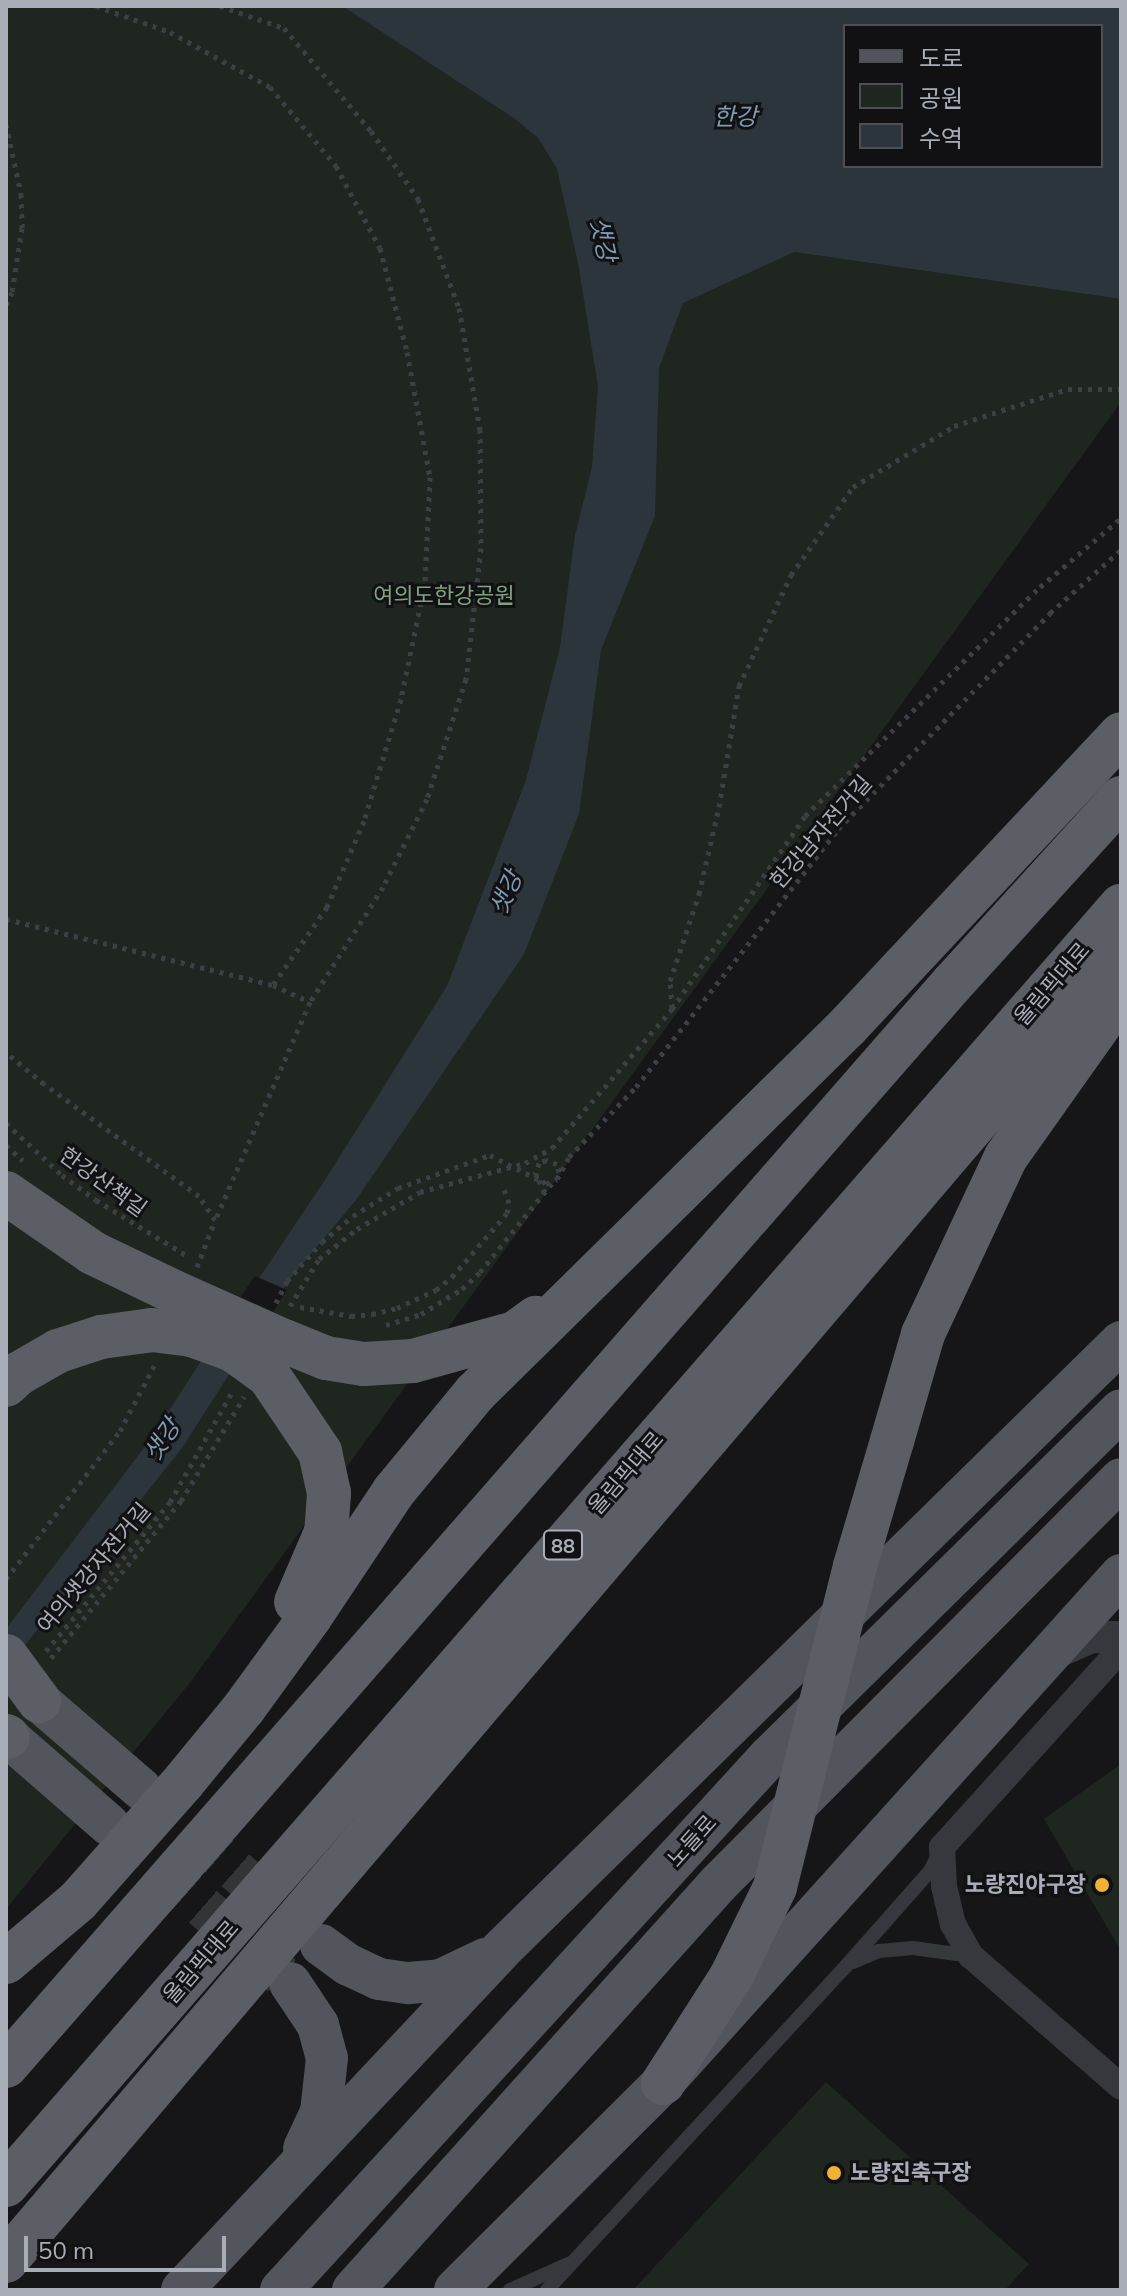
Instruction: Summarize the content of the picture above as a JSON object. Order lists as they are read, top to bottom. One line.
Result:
{"streets":{"highway":["올림픽대로","88"],"main road":["노들로"],"path":["한강남자전거길","한강산책길","여의샛강자전거길"]},"crossings":[["한강남자전거길","여의샛강자전거길"]],"water":["한강","샛강"],"parks":["여의도한강공원"],"places":["노량진야구장","노량진축구장"],"legend":["도로","공원","수역"],"scale_bar":"50 m"}
